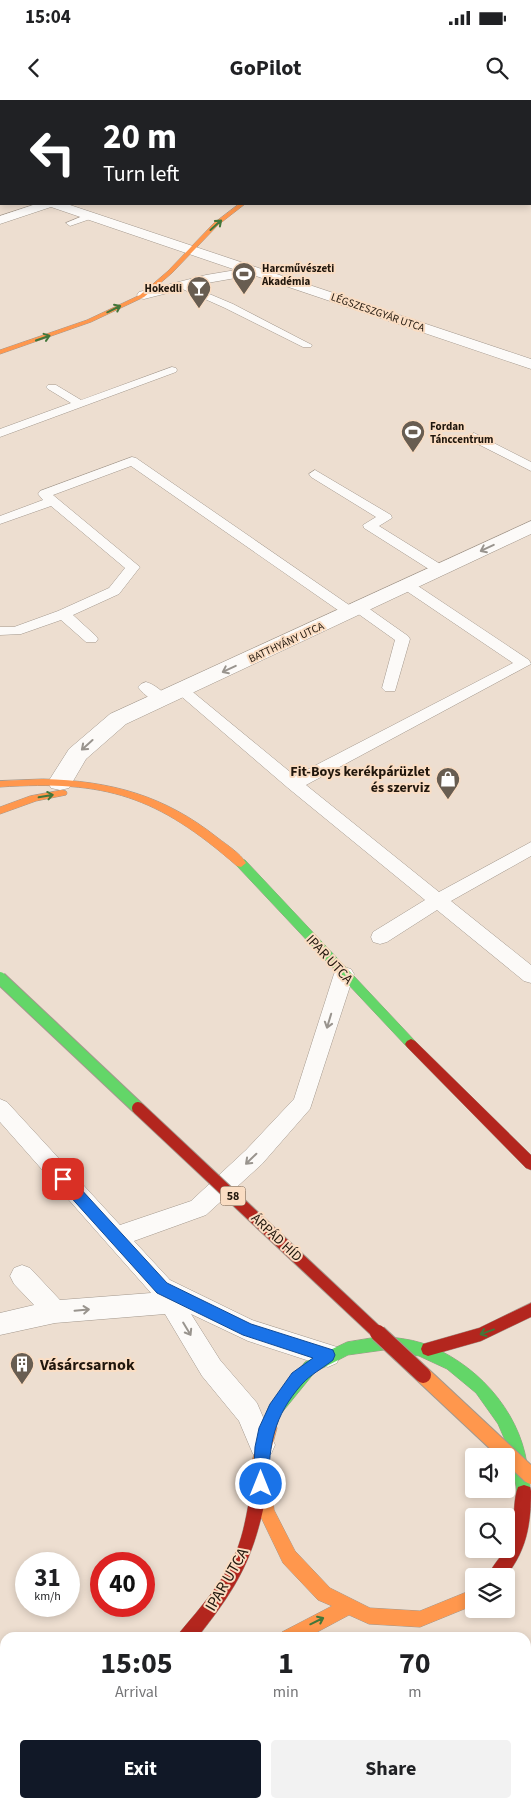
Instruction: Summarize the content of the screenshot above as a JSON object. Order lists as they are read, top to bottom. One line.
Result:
{"streets":{"street":["LÉGSZESZGYÁR UTCA","BATTHYÁNY UTCA","IPAR UTCA","58","ÁRPÁD HÍD"]},"crossings":[["BATTHYÁNY UTCA","IPAR UTCA"]],"one_way":["BATTHYÁNY UTCA"],"places":{"sports":["Harcművészeti Akadémia","Fordan Tánccentrum"],"bar":["Hokedli"],"shop":["Fit-Boys kerékpárüzlet és szerviz"],"building":["Vásárcsarnok"]},"page":{"status":"15:04","header":"GoPilot","turn":["20 m","Turn left"],"speed":"31 km/h","limit":"40","eta":["15:05","Arrival","1","min","70","m"],"buttons":["Exit","Share"]}}
